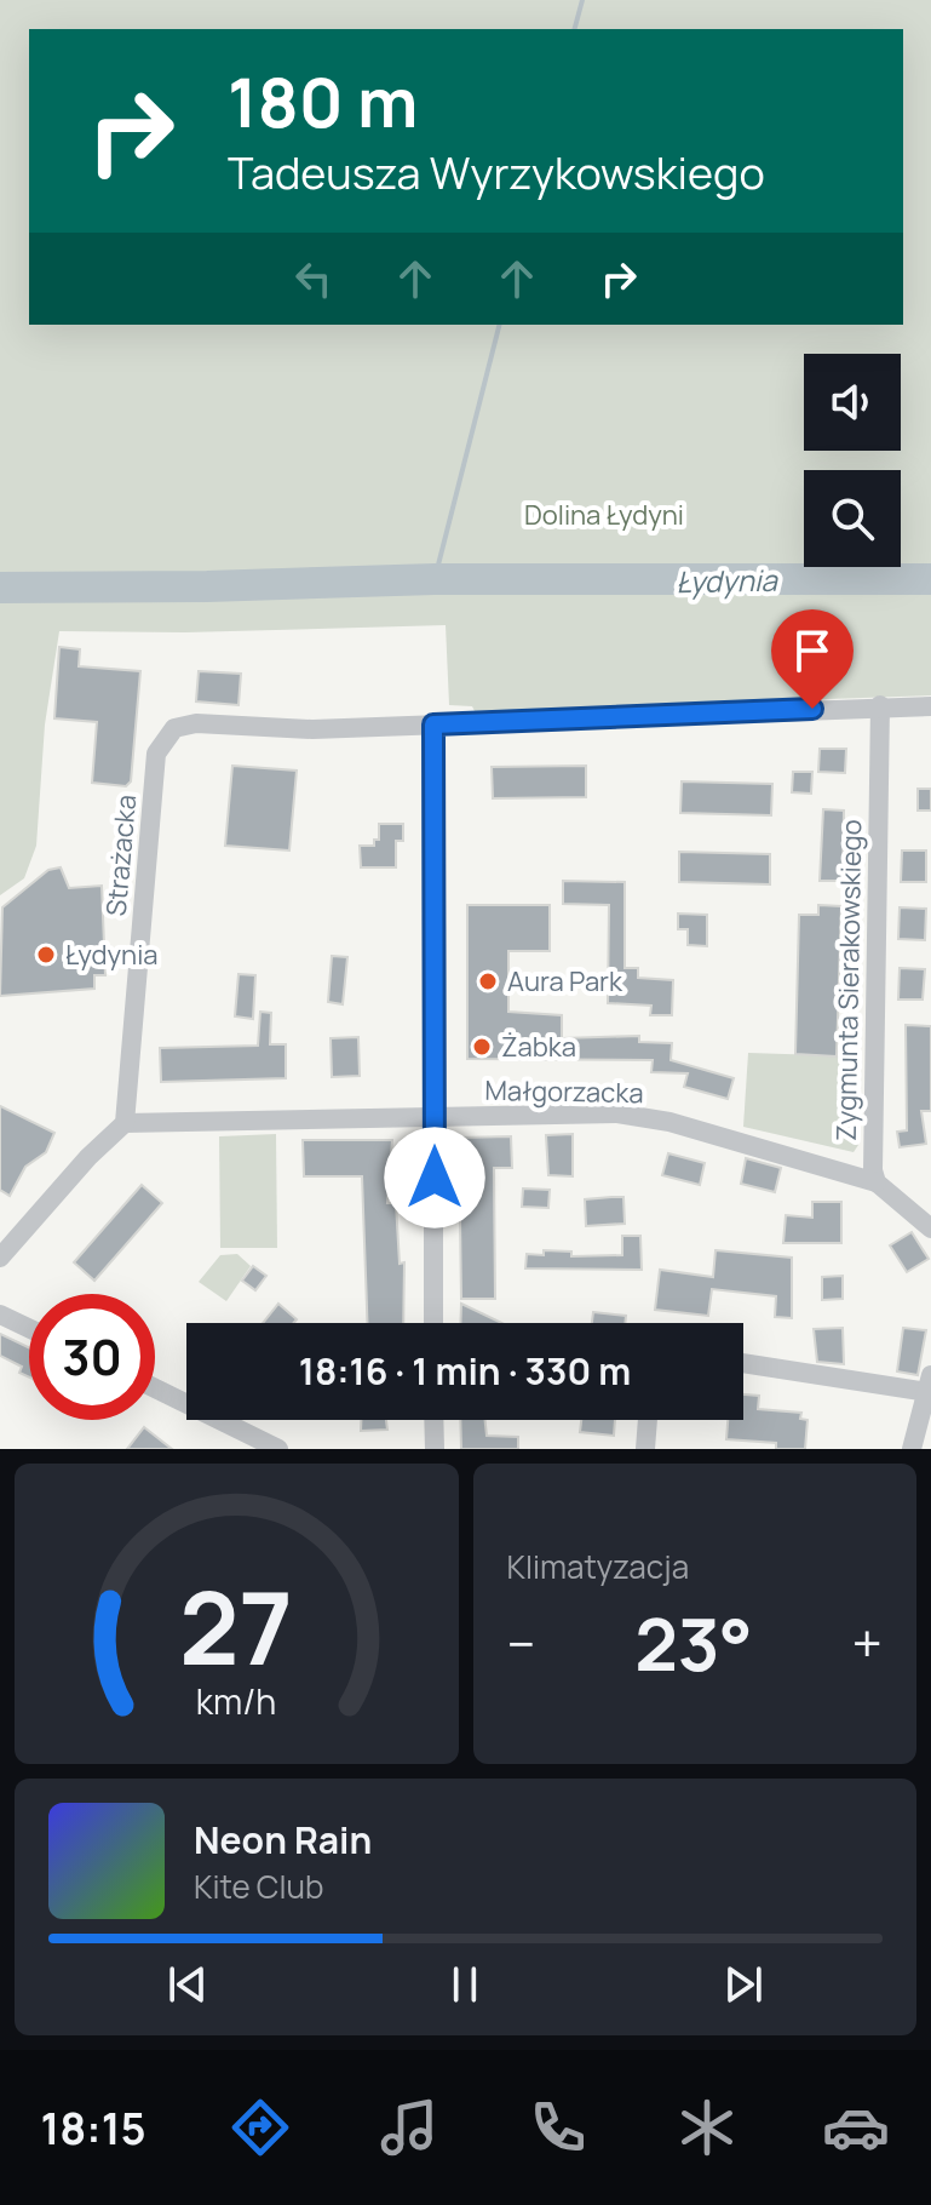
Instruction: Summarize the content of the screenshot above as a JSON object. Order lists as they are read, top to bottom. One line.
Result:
{"streets":{"street":["Strażacka","Zygmunta Sierakowskiego","Małgorzacka"]},"crossings":[["Strażacka","Małgorzacka"],["Zygmunta Sierakowskiego","Małgorzacka"]],"water":["Łydynia"],"parks":["Dolina Łydyni"],"places":["Łydynia","Aura Park","Żabka"],"page":{"turn":["180 m","Tadeusza Wyrzykowskiego"],"limit":"30","trip":"18:16 · 1 min · 330 m","tile":"Klimatyzacja","heat":["−","23°","+"],"song":["Neon Rain","Kite Club"],"tabs":"18:15","gauge":["27","km/h"]}}
